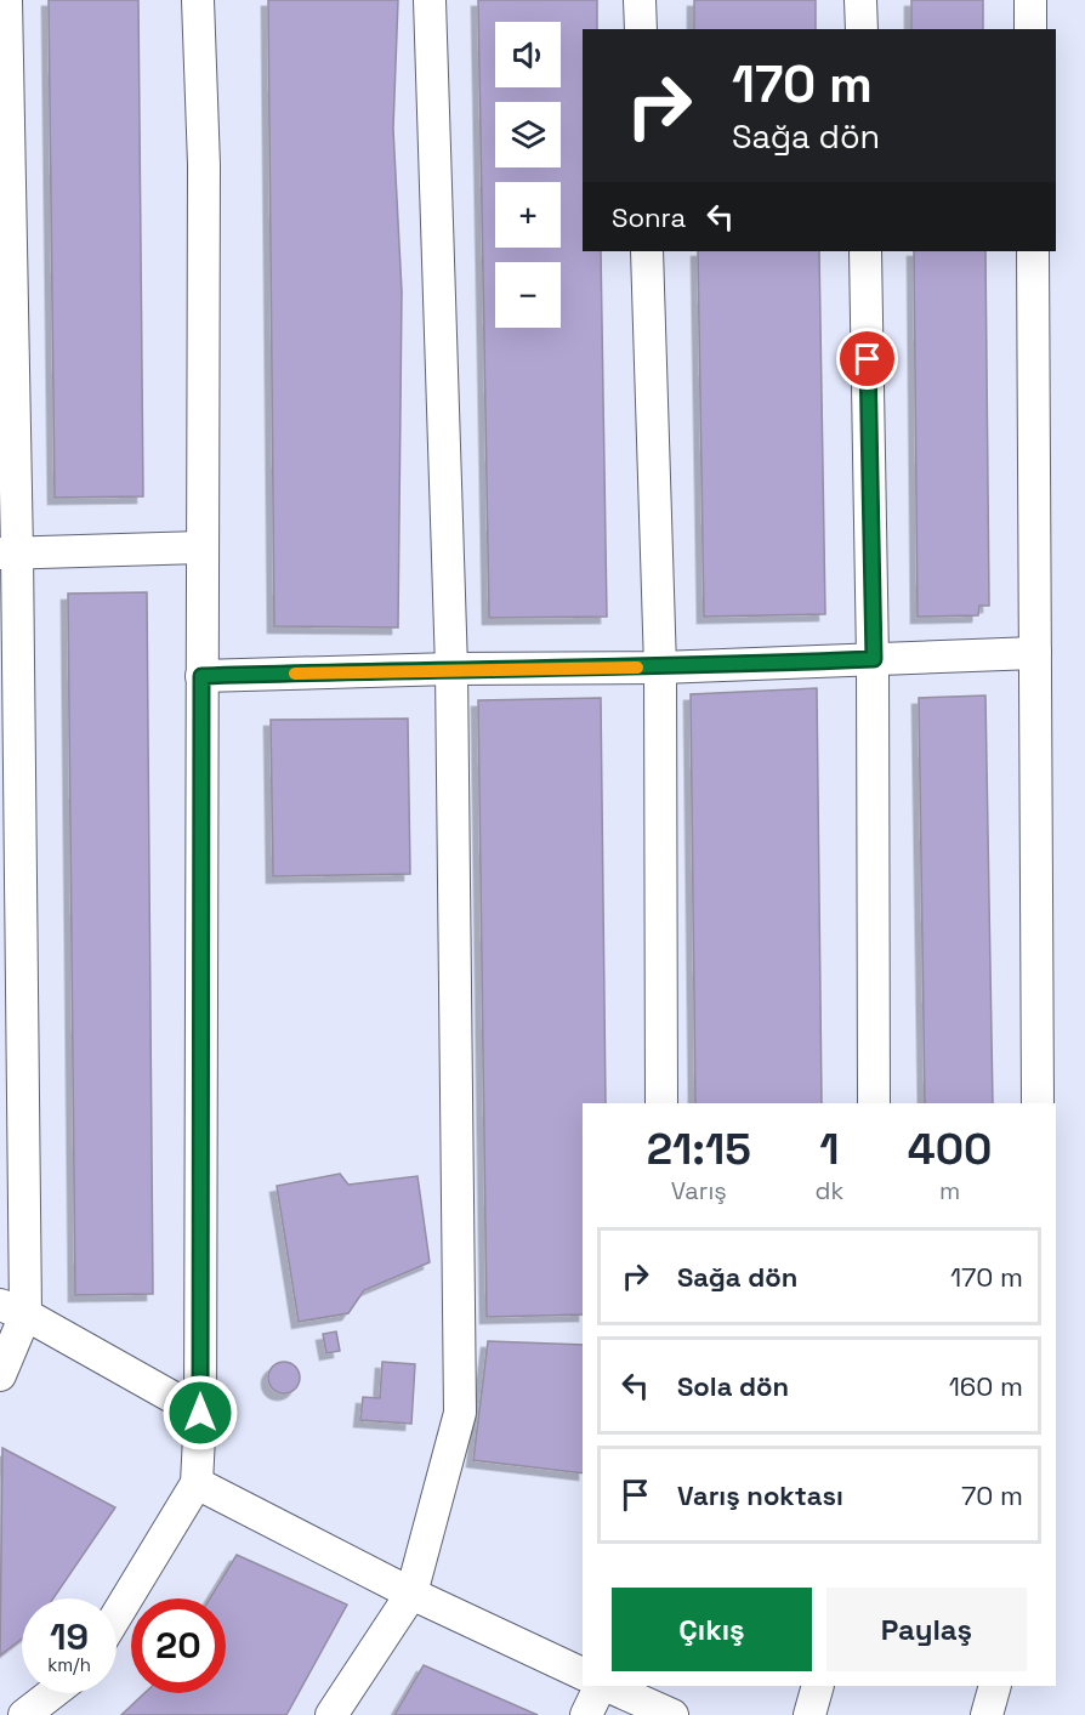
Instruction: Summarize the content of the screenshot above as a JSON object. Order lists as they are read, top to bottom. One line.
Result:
{"page":{"map_buttons":["+","−"],"turn":["170 m","Sağa dön"],"then":"Sonra","eta":["21:15","Varış","1","dk","400","m"],"list":[{"name":"Sağa dön","value":"170 m"},{"name":"Sola dön","value":"160 m"},{"name":"Varış noktası","value":"70 m"}],"buttons":["Çıkış","Paylaş"],"speed":"19 km/h","limit":"20"}}
